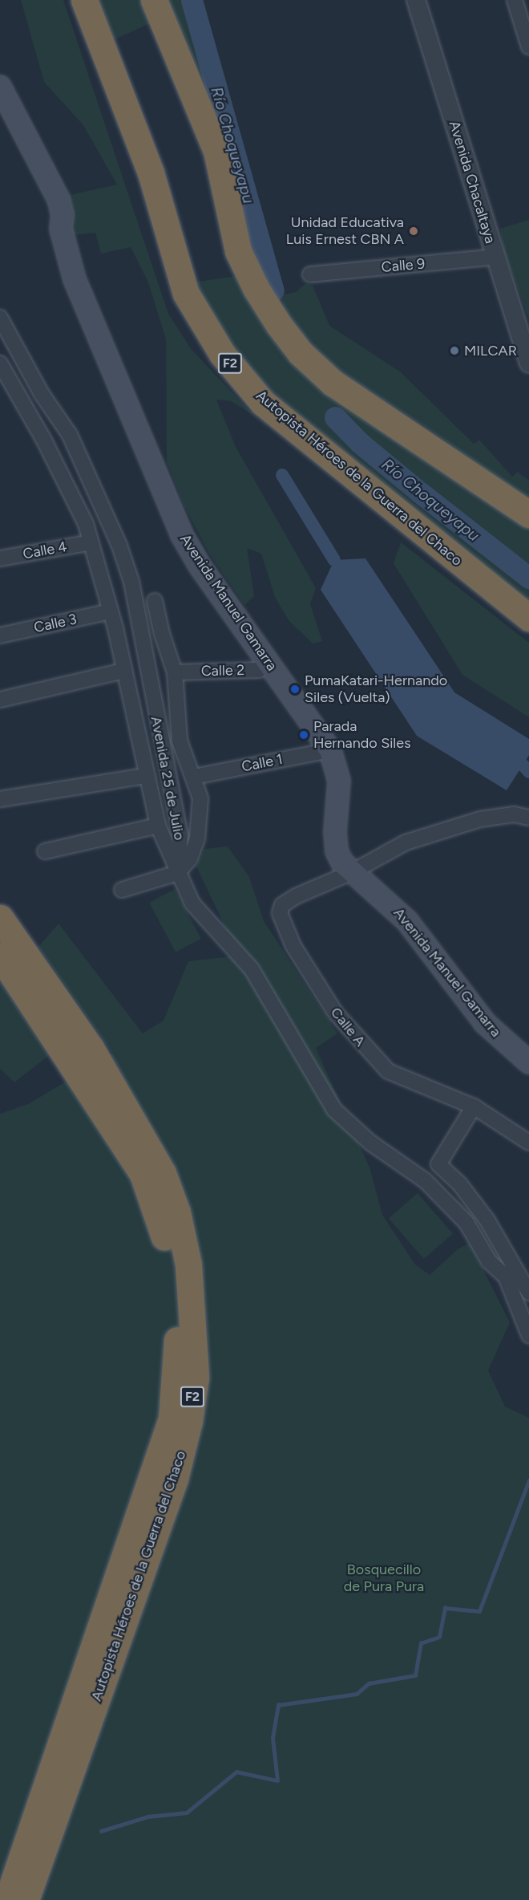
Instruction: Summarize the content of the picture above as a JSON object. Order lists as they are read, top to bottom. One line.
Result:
{"streets":{"highway":["F2","Autopista Héroes de la Guerra del Chaco"],"main road":["Avenida Manuel Gamarra"],"street":["Avenida Chacaltaya","Calle 9","Calle 4","Calle 3","Calle 2","Calle 1","Avenida 25 de Julio","Calle A"]},"crossings":[["Avenida Chacaltaya","Calle 9"],["Calle 4","Avenida 25 de Julio"],["Avenida Manuel Gamarra","Calle 2"],["Avenida Manuel Gamarra","Calle 1"],["Avenida Manuel Gamarra","Calle A"],["Calle 3","Avenida 25 de Julio"]],"water":["Río Choqueyapu"],"parks":["Bosquecillo de Pura Pura"],"places":["Unidad Educativa Luis Ernest CBN A","MILCAR","PumaKatari-Hernando Siles (Vuelta)","Parada Hernando Siles"]}
